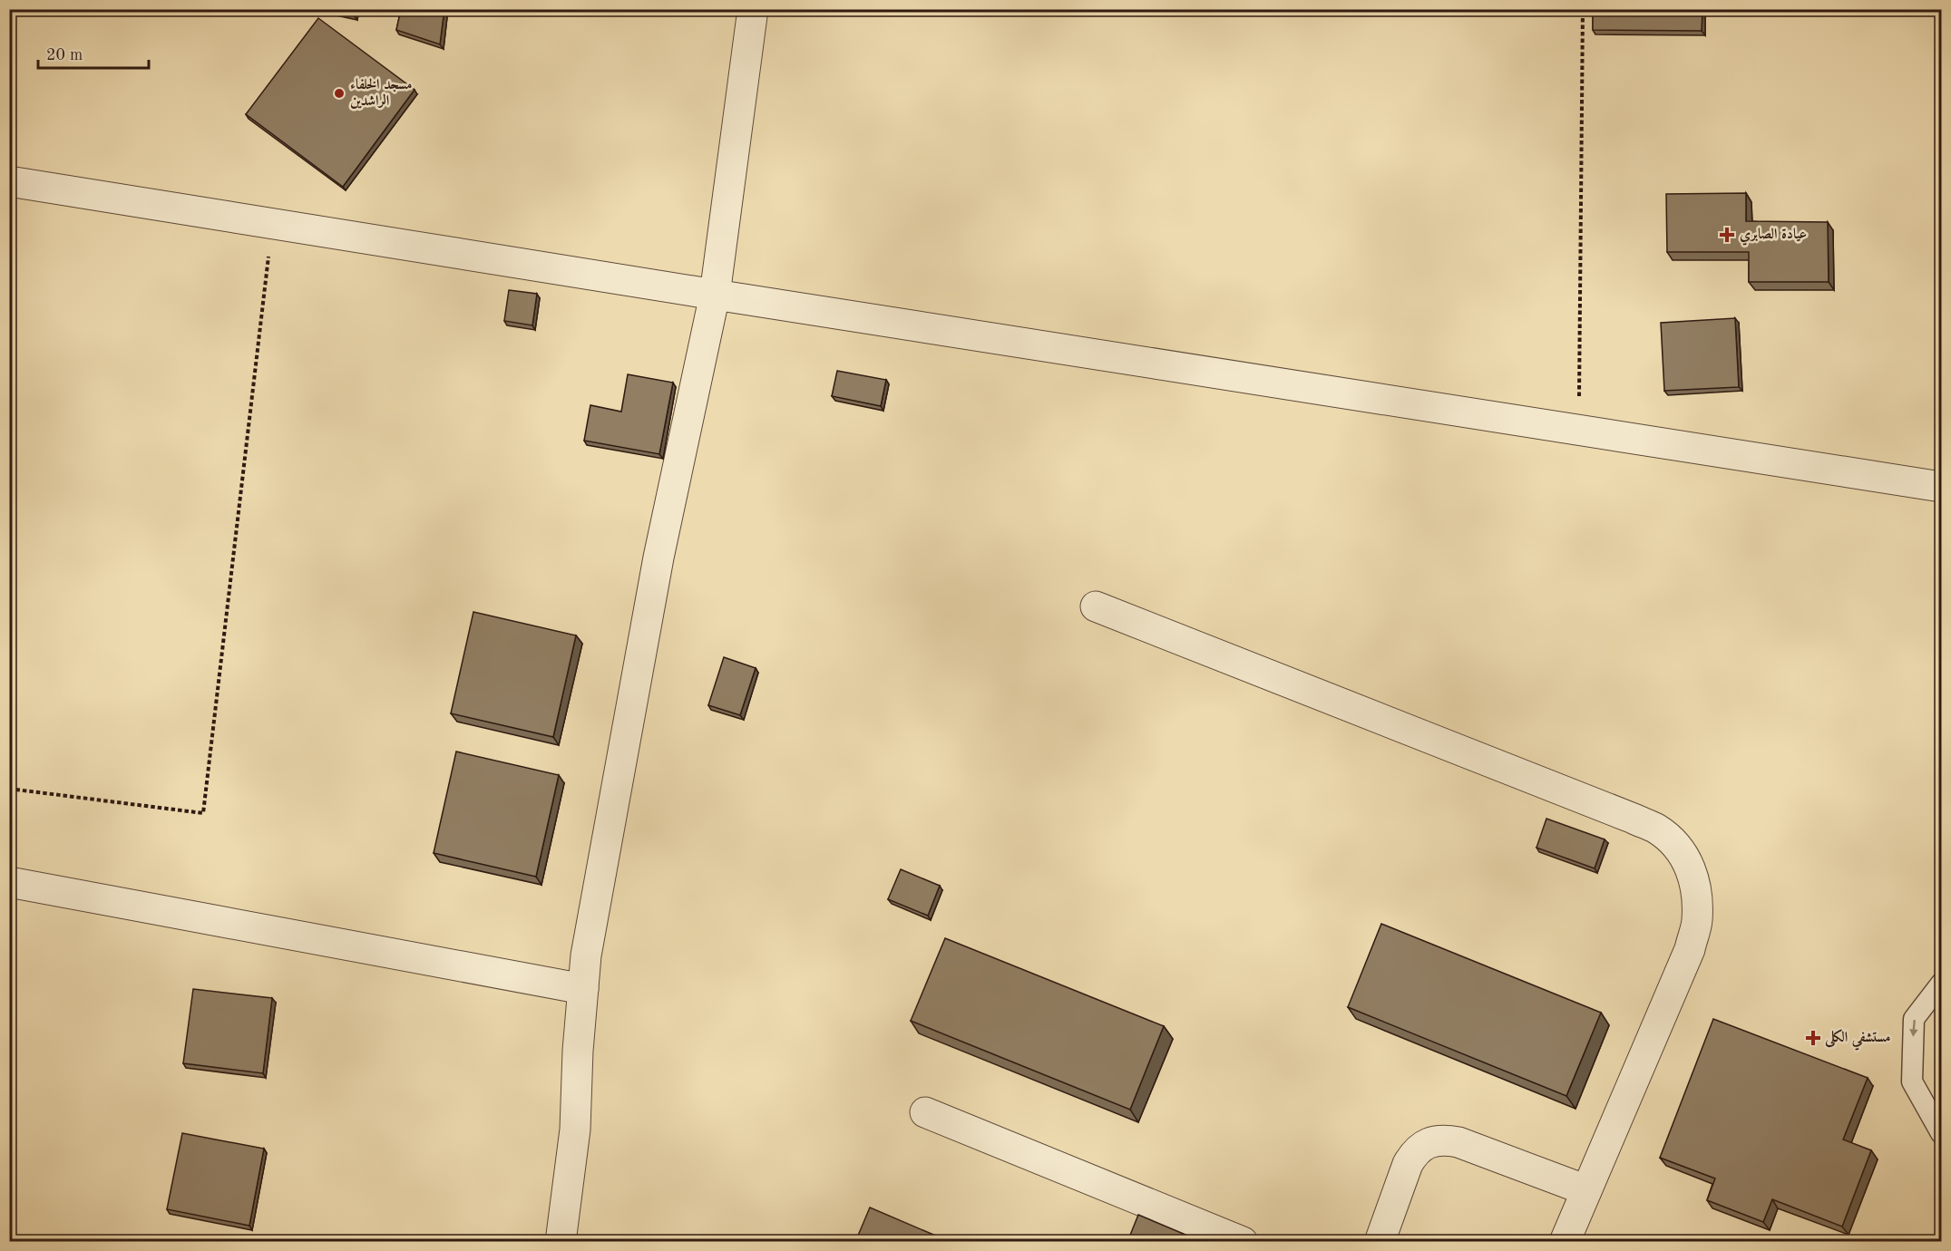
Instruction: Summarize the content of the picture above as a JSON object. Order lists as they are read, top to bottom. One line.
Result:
{"places":{"other":["مسجد الخلفاء الراشدين"],"health":["عيادة الصابري","مستشفي الكلى"]},"scale_bar":"20 m"}
